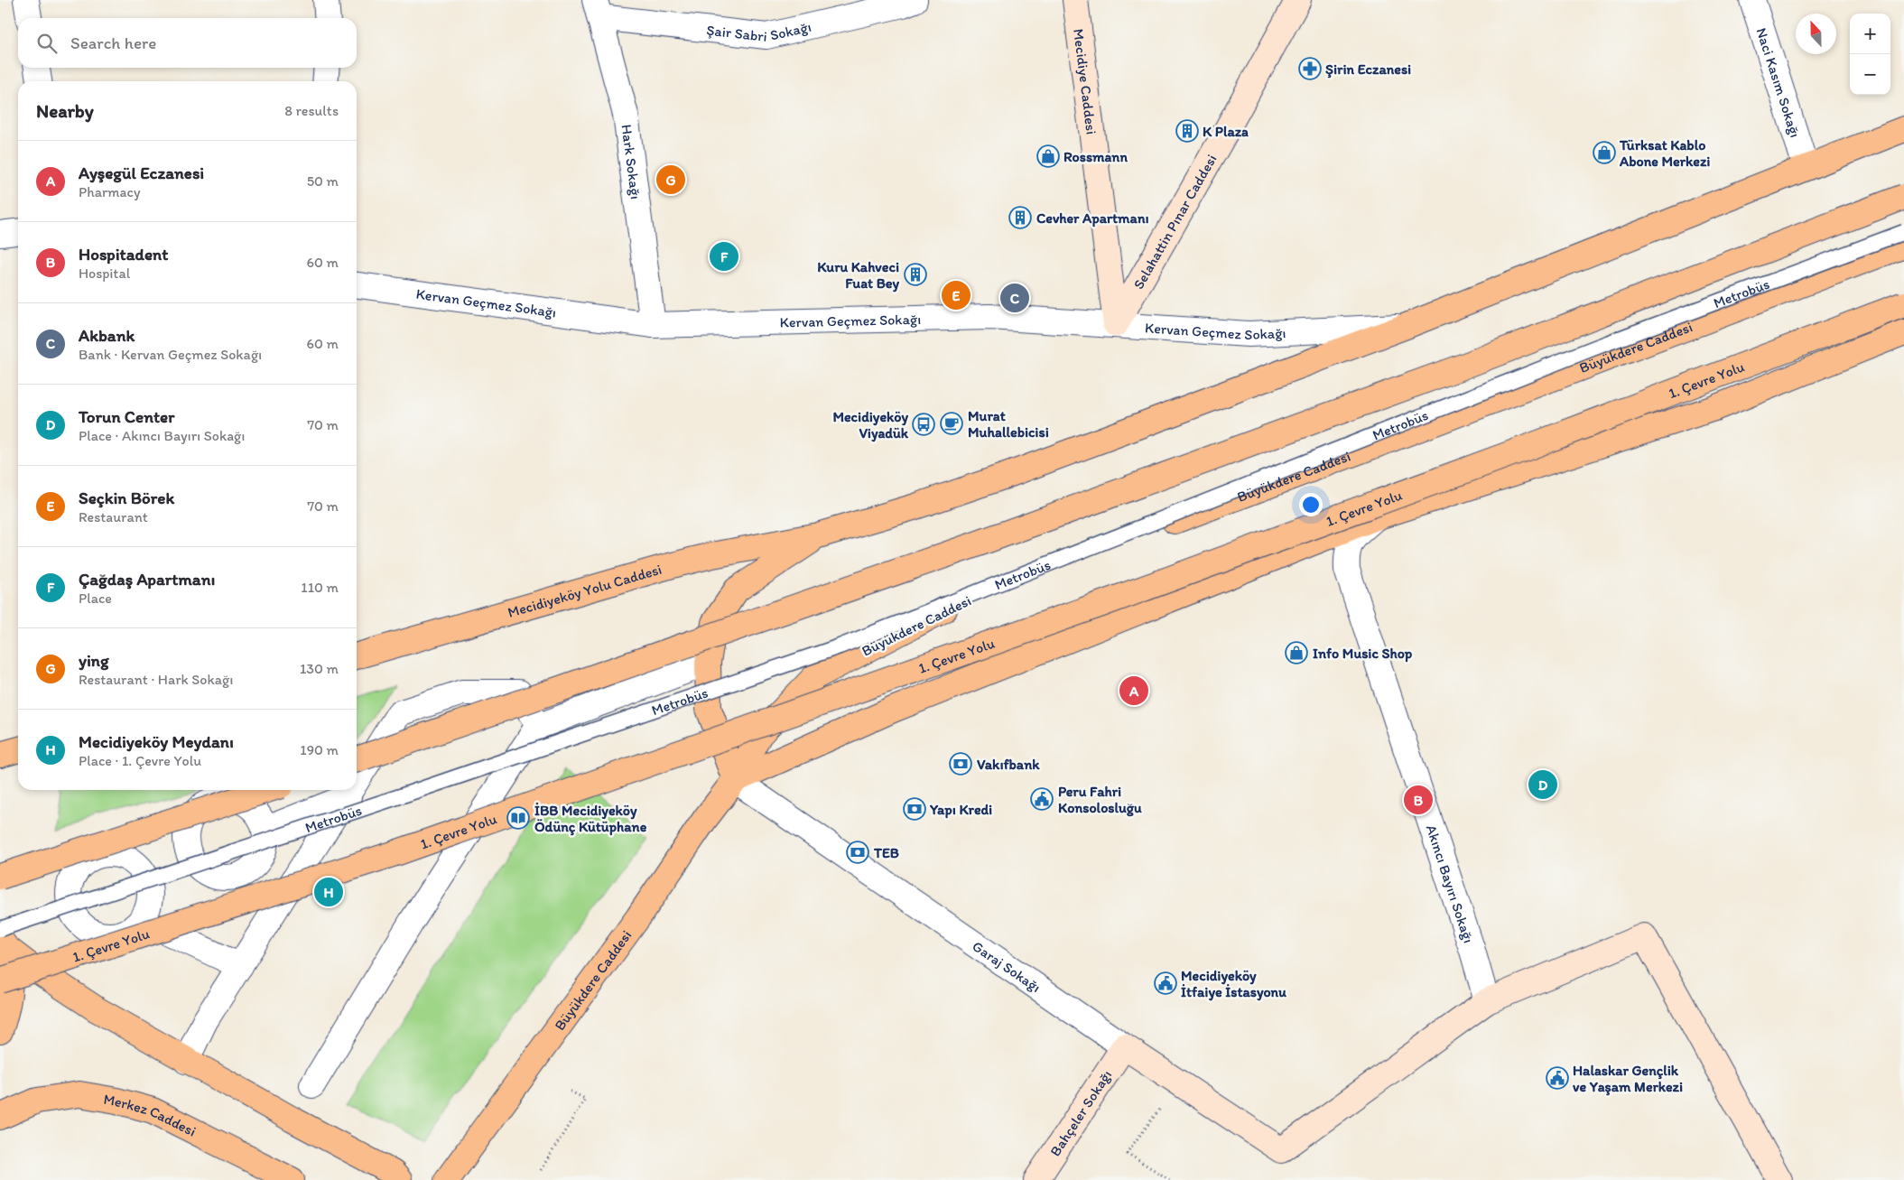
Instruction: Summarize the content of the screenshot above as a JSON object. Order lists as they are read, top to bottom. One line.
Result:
{"streets":{"main road":["Büyükdere Caddesi","1. Çevre Yolu","Mecidiyeköy Yolu Caddesi","Merkez Caddesi"],"street":["Şair Sabri Sokağı","Mecidiye Caddesi","Naci Kasım Sokağı","Hark Sokağı","Selahattin Pınar Caddesi","Kervan Geçmez Sokağı","Akıncı Bayırı Sokağı","Garaj Sokağı","Bahçeler Sokağı"],"lane":["Metrobüs"]},"crossings":[["Şair Sabri Sokağı","Hark Sokağı"],["Mecidiye Caddesi","Selahattin Pınar Caddesi"],["Mecidiye Caddesi","Kervan Geçmez Sokağı"],["Hark Sokağı","Kervan Geçmez Sokağı"],["Selahattin Pınar Caddesi","Kervan Geçmez Sokağı"],["Büyükdere Caddesi","Akıncı Bayırı Sokağı"],["Büyükdere Caddesi","Garaj Sokağı"],["Akıncı Bayırı Sokağı","Garaj Sokağı"],["Garaj Sokağı","Bahçeler Sokağı"]],"places":{"pharmacy":["Şirin Eczanesi"],"building":["K Plaza","Cevher Apartmanı","Kuru Kahveci Fuat Bey"],"shop":["Türksat Kablo Abone Merkezi","Rossmann","Info Music Shop"],"cafe":["Murat Muhallebicisi"],"bus stop":["Mecidiyeköy Viyadük"],"bank":["Vakıfbank","Yapı Kredi","TEB"],"public building":["Peru Fahri Konsolosluğu","Mecidiyeköy İtfaiye İstasyonu","Halaskar Gençlik ve Yaşam Merkezi"],"library":["İBB Mecidiyeköy Ödünç Kütüphane"]},"north":"top","page":{"map_buttons":["+","−"],"search":"Search here","heading":["Nearby","8 results"],"list":[{"mark":"A","name":"Ayşegül Eczanesi","note":"Pharmacy","value":"50 m"},{"mark":"B","name":"Hospitadent","note":"Hospital","value":"60 m"},{"mark":"C","name":"Akbank","note":"Bank · Kervan Geçmez Sokağı","value":"60 m"},{"mark":"D","name":"Torun Center","note":"Place · Akıncı Bayırı Sokağı","value":"70 m"},{"mark":"E","name":"Seçkin Börek","note":"Restaurant","value":"70 m"},{"mark":"F","name":"Çağdaş Apartmanı","note":"Place","value":"110 m"},{"mark":"G","name":"ying","note":"Restaurant · Hark Sokağı","value":"130 m"},{"mark":"H","name":"Mecidiyeköy Meydanı","note":"Place · 1. Çevre Yolu","value":"190 m"}],"pins":["G","F","E","C","A","D","B","H"]}}
